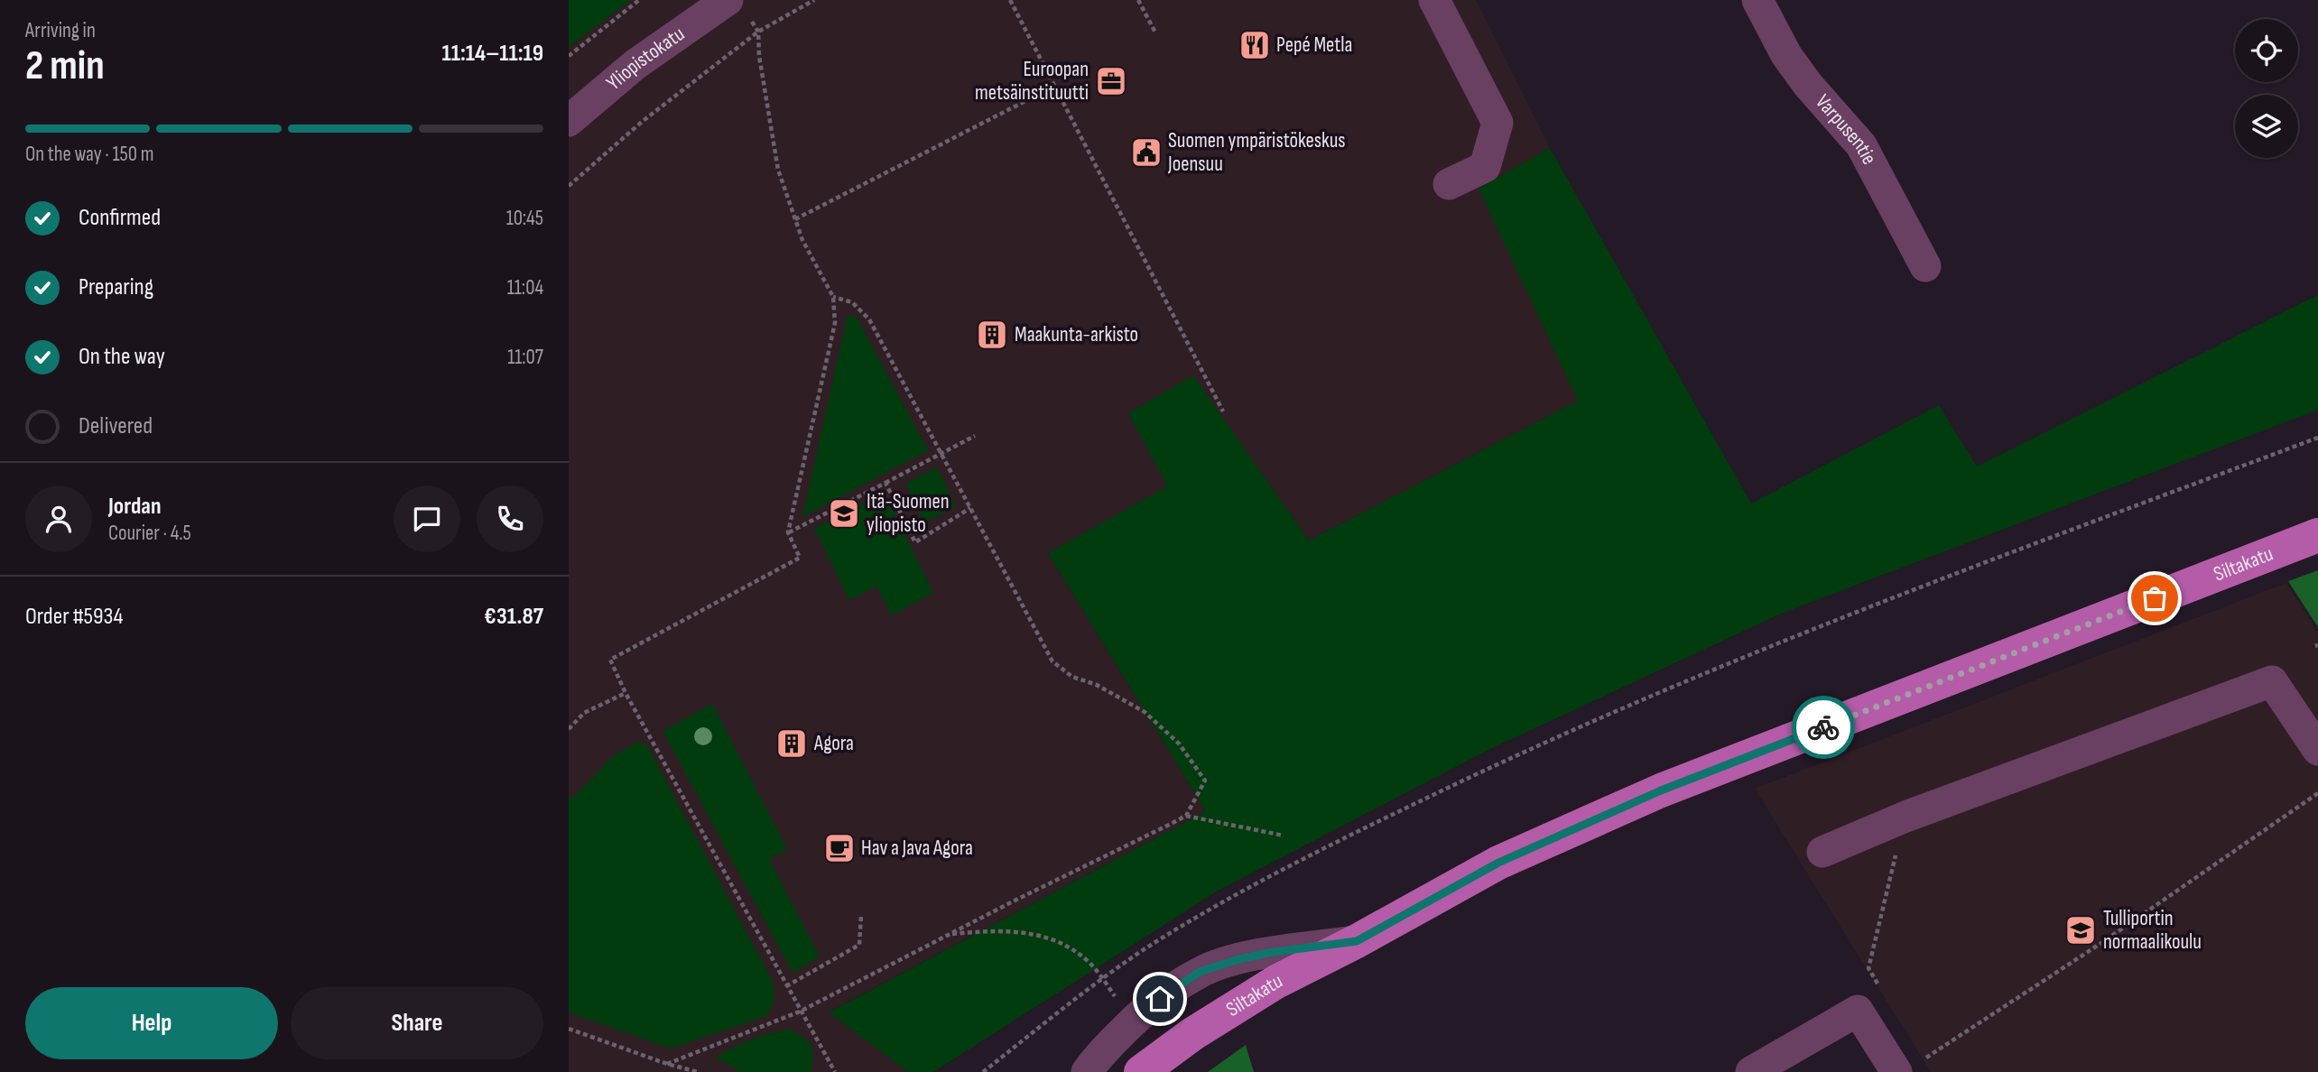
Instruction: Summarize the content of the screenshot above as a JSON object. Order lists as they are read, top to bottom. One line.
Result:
{"streets":{"main road":["Siltakatu"],"street":["Yliopistokatu","Varpusentie"]},"places":{"restaurant":["Pepé Metla"],"office":["Euroopan metsäinstituutti"],"public building":["Suomen ympäristökeskus Joensuu"],"building":["Maakunta-arkisto","Agora"],"school or university":["Itä-Suomen yliopisto","Tulliportin normaalikoulu"],"cafe":["Hav a Java Agora"]},"page":{"heading":["2 min","Arriving in","11:14–11:19"],"panel":["Jordan","Courier · 4.5","Order #5934","€31.87"],"bar":"On the way · 150 m","list":[["Confirmed","10:45"],["Preparing","11:04"],["On the way","11:07"],"Delivered"],"buttons":["Help","Share"]}}
